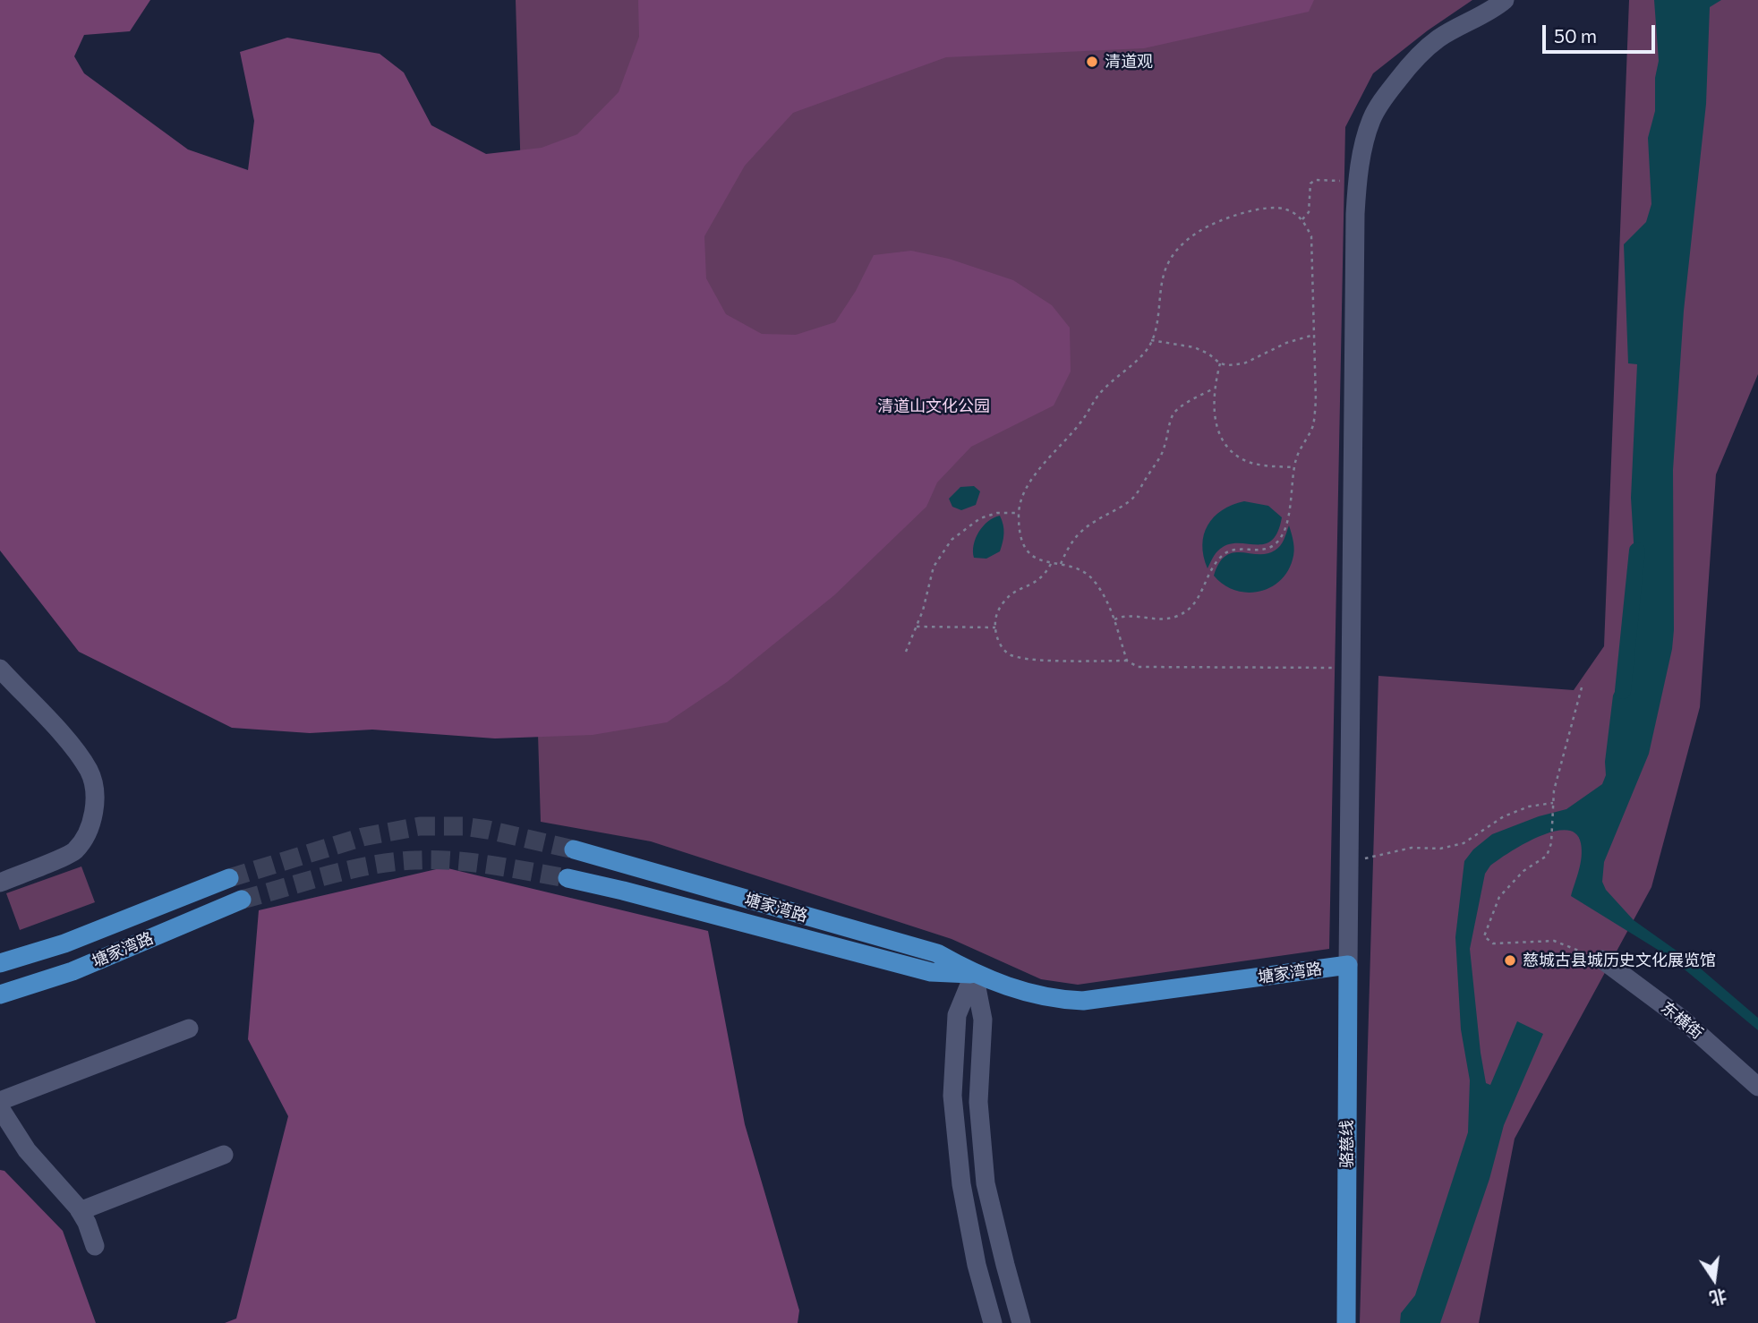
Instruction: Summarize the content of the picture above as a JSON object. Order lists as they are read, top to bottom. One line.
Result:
{"streets":{"main road":["塘家湾路","骆慈线"],"street":["东横街"]},"crossings":[["塘家湾路","骆慈线"]],"parks":["清道山文化公园"],"places":["清道观","慈城古县城历史文化展览馆"],"scale_bar":"50 m","north":"bottom"}
